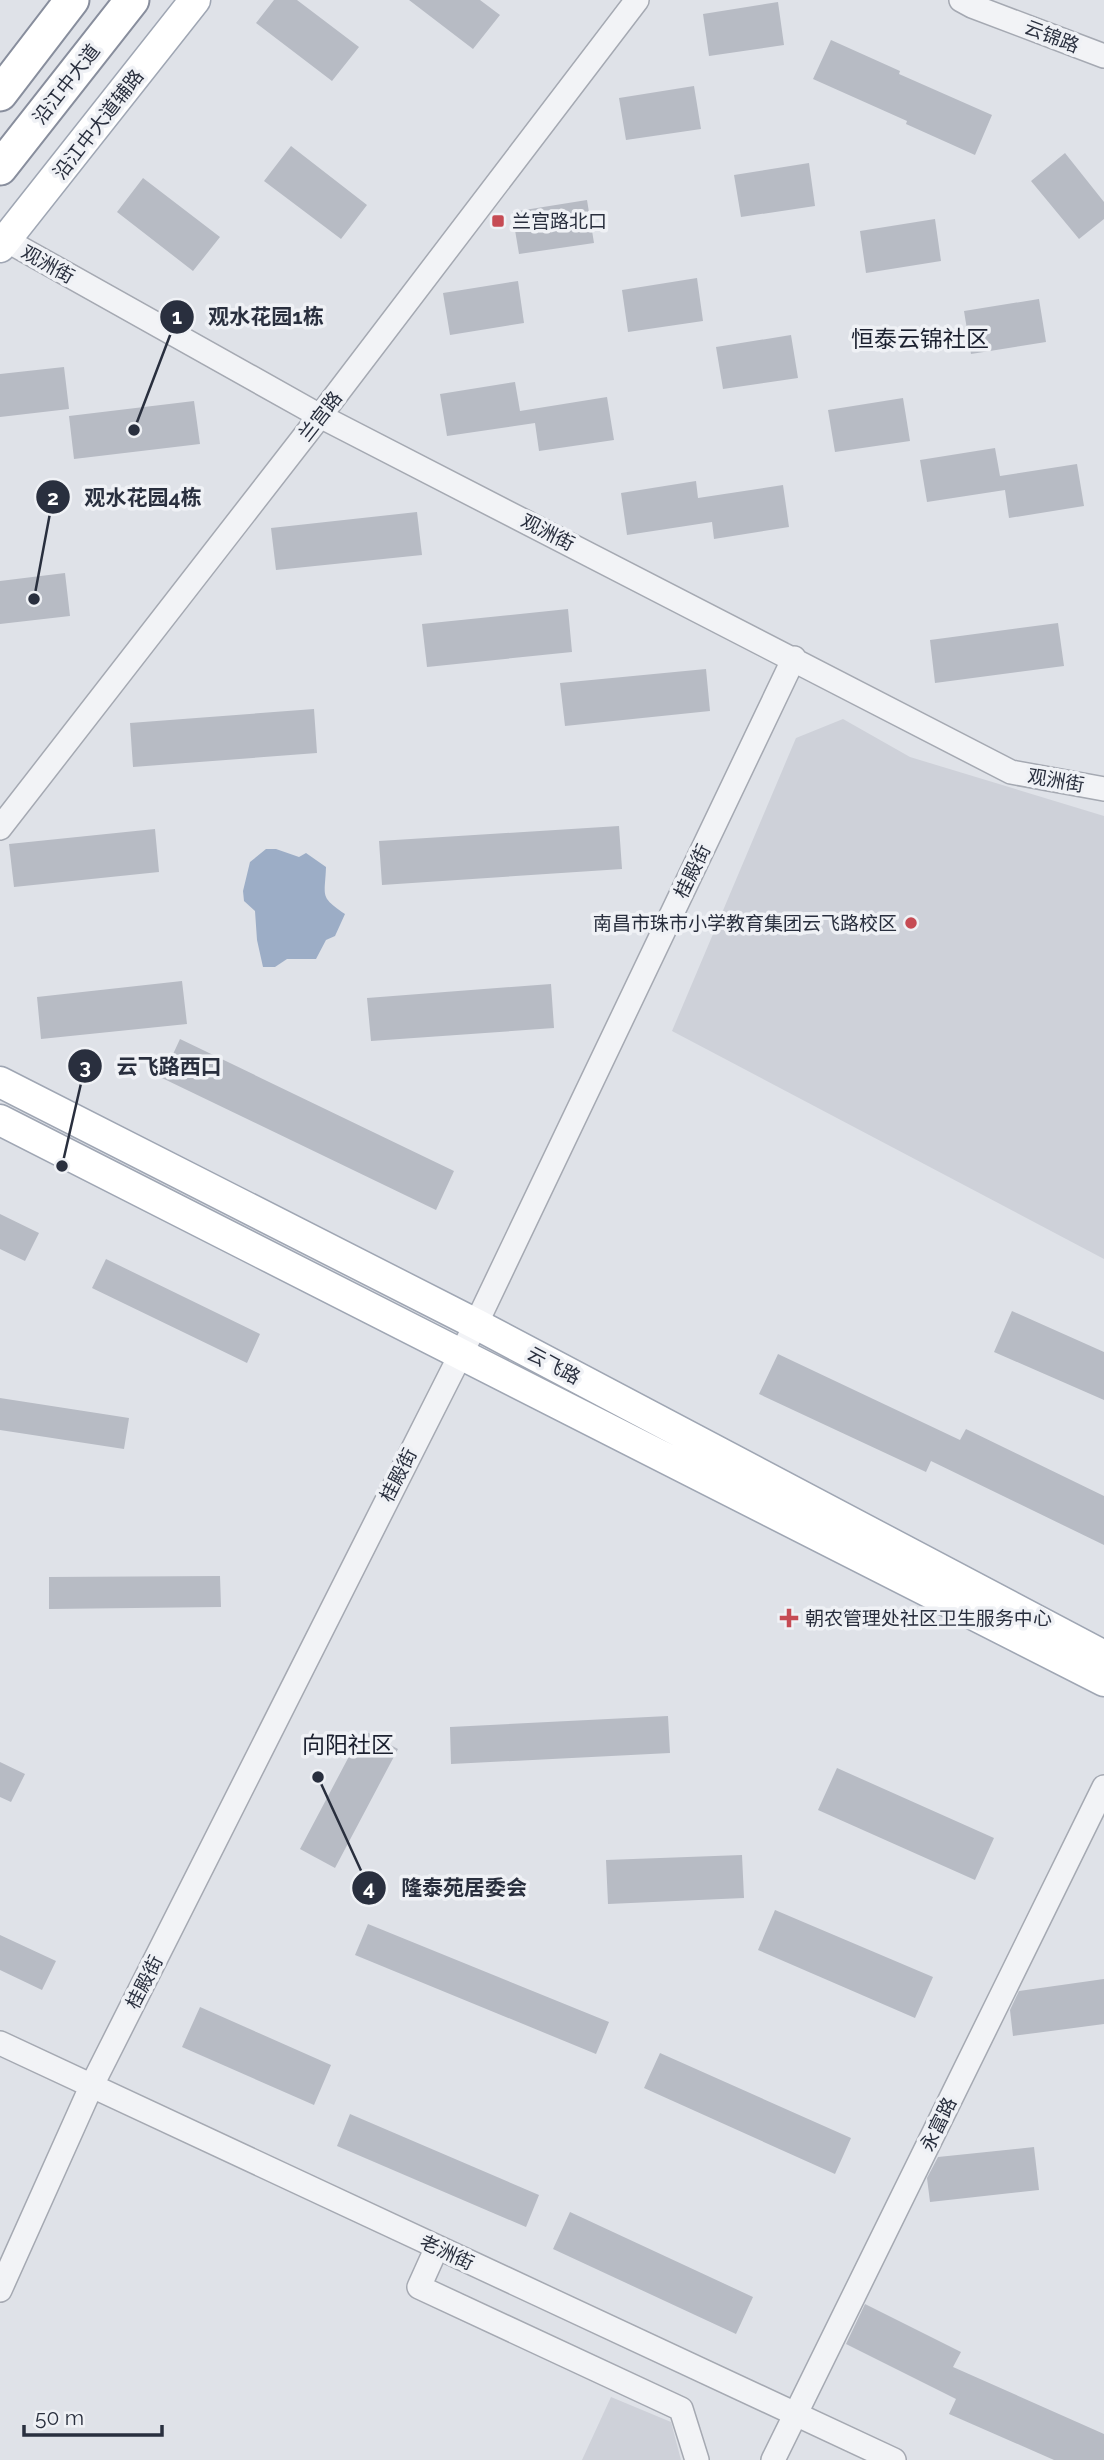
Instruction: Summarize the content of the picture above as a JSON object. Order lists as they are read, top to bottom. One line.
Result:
{"streets":{"highway":["沿江中大道"],"main road":["沿江中大道辅路","云飞路"],"street":["云锦路","观洲街","兰宫路","桂殿街","永富路","老洲街"]},"crossings":[["沿江中大道辅路","观洲街"],["观洲街","兰宫路"],["观洲街","桂殿街"],["桂殿街","云飞路"],["桂殿街","老洲街"],["永富路","老洲街"]],"districts":["恒泰云锦社区","向阳社区"],"places":{"transit":["兰宫路北口"],"other":["观水花园1栋","观水花园4栋","南昌市珠市小学教育集团云飞路校区","云飞路西口","隆泰苑居委会"],"health":["朝农管理处社区卫生服务中心"]},"scale_bar":"50 m"}
